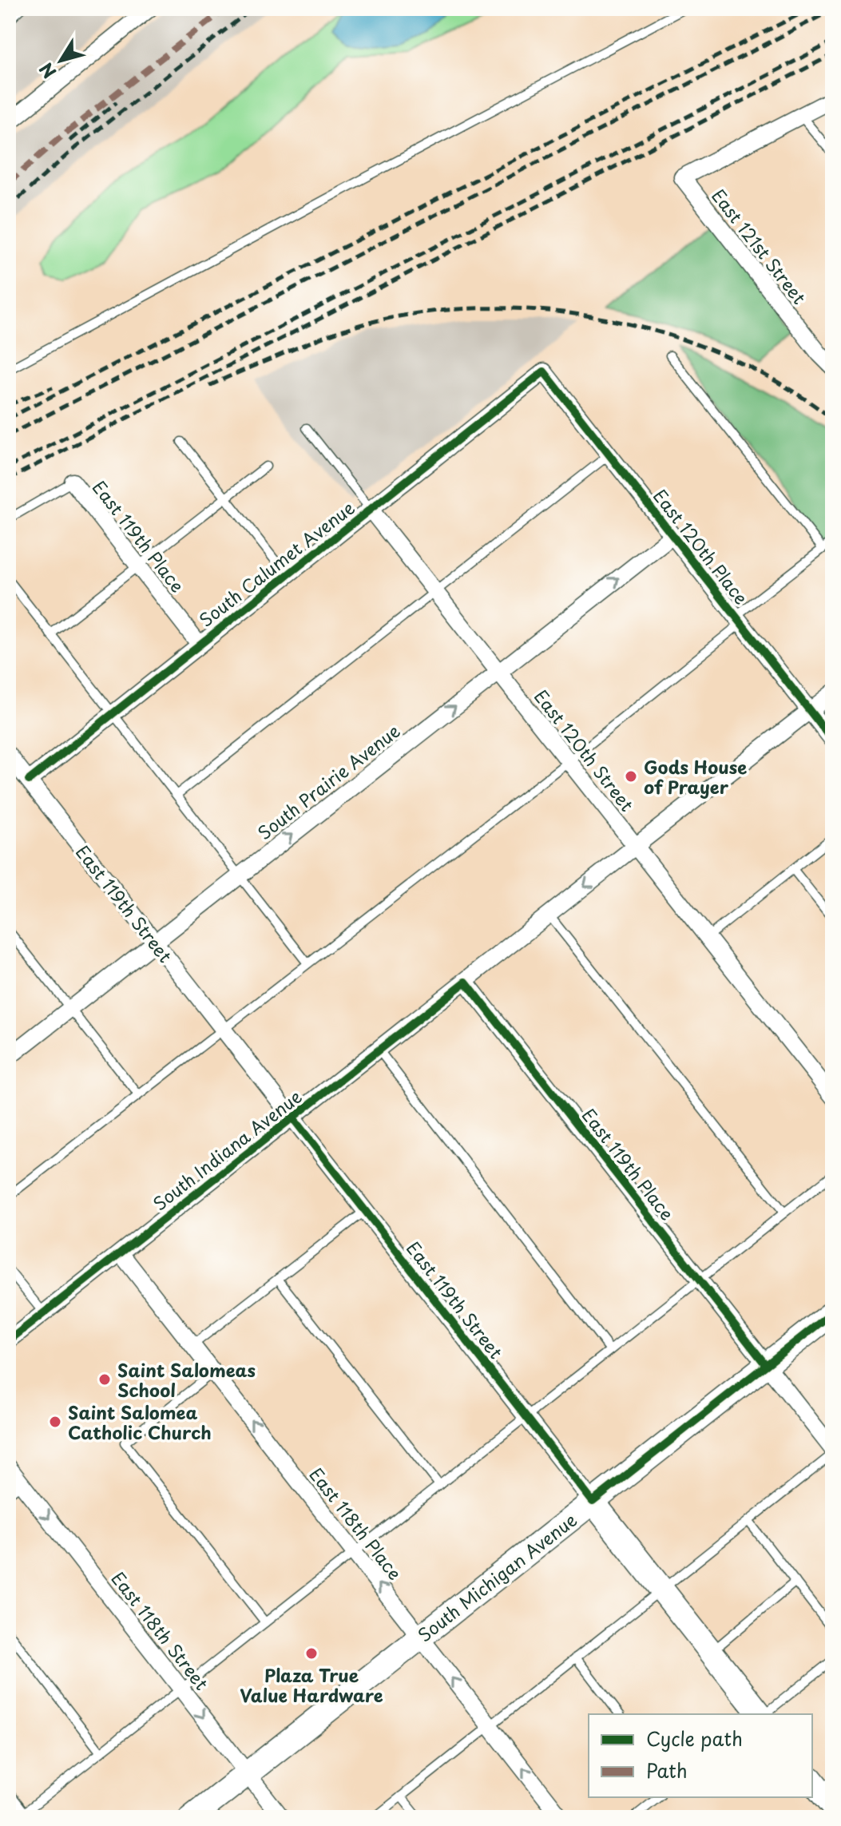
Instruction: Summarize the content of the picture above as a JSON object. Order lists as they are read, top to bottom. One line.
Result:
{"streets":{"main road":["East 119th Street","South Michigan Avenue"],"street":["East 121st Street","East 119th Place","East 120th Place","South Calumet Avenue","East 120th Street","South Prairie Avenue","South Indiana Avenue","East 118th Place","East 118th Street"]},"crossings":[["East 119th Place","South Calumet Avenue"],["East 119th Place","South Indiana Avenue"],["East 119th Place","South Michigan Avenue"],["East 120th Place","South Calumet Avenue"],["East 120th Place","South Prairie Avenue"],["East 120th Place","South Indiana Avenue"],["South Calumet Avenue","East 120th Street"],["South Calumet Avenue","East 119th Street"],["East 120th Street","South Prairie Avenue"],["East 120th Street","South Indiana Avenue"],["South Prairie Avenue","East 119th Street"],["East 119th Street","South Indiana Avenue"],["East 119th Street","South Michigan Avenue"],["South Indiana Avenue","East 118th Place"],["East 118th Place","South Michigan Avenue"],["South Michigan Avenue","East 118th Street"]],"one_way":["South Prairie Avenue","East 118th Place","East 118th Street"],"places":["Gods House of Prayer","Saint Salomeas School","Saint Salomea Catholic Church","Plaza True Value Hardware"],"legend":["Cycle path","Path"],"north":"bottom left"}
